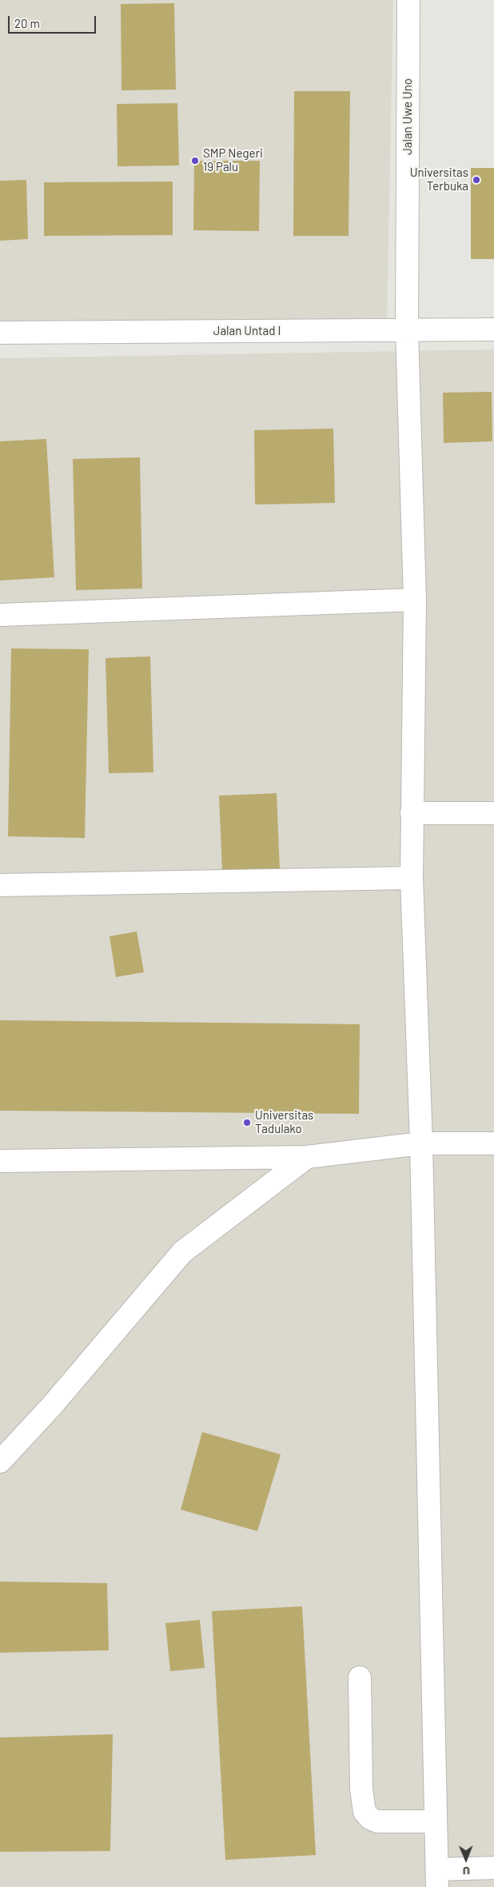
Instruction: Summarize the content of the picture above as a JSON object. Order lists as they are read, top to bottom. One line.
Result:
{"streets":{"street":["Jalan Uwe Uno","Jalan Untad I"]},"crossings":[["Jalan Uwe Uno","Jalan Untad I"]],"places":["SMP Negeri 19 Palu","Universitas Terbuka","Universitas Tadulako"],"scale_bar":"20 m","north":"bottom"}
